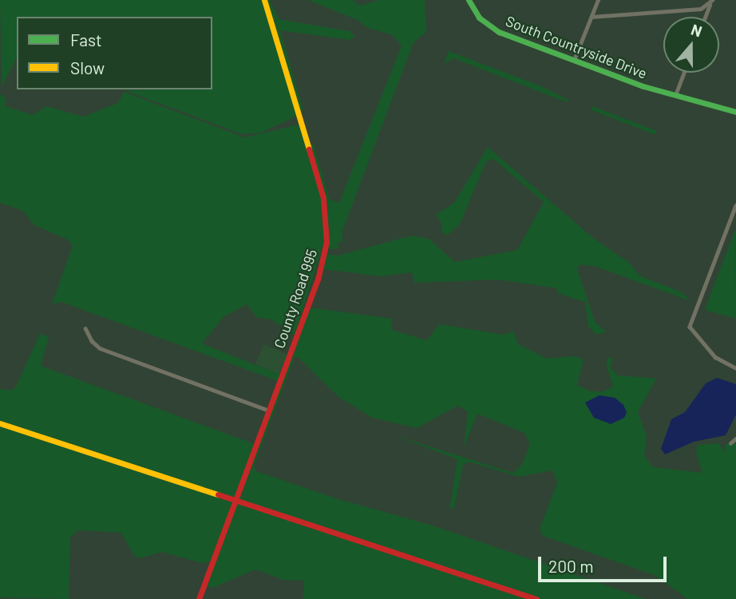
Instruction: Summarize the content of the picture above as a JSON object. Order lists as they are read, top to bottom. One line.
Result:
{"streets":{"street":["South Countryside Drive","County Road 995"]},"legend":["Fast","Slow"],"scale_bar":"200 m","north":"top"}
